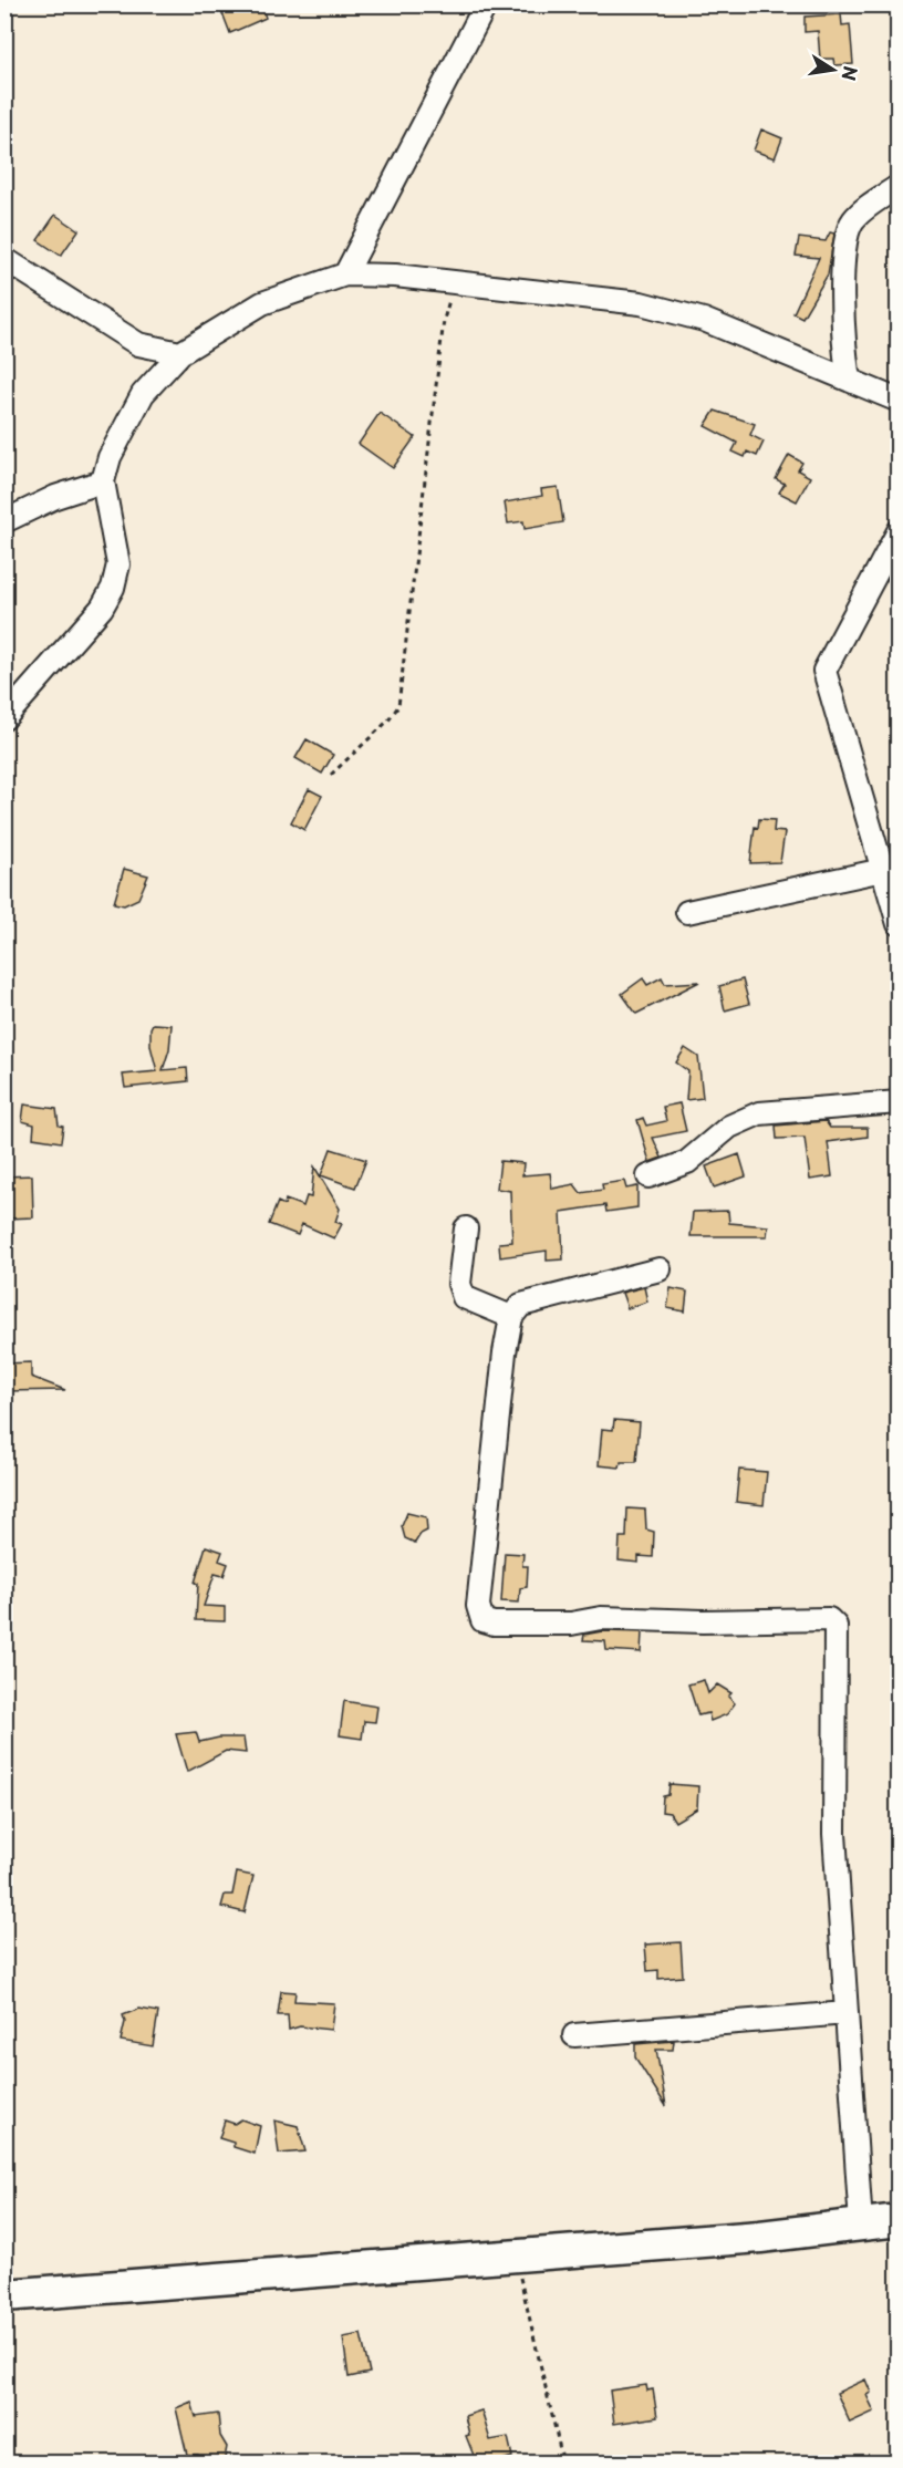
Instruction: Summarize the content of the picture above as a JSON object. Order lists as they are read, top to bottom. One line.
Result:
{"north":"right"}
